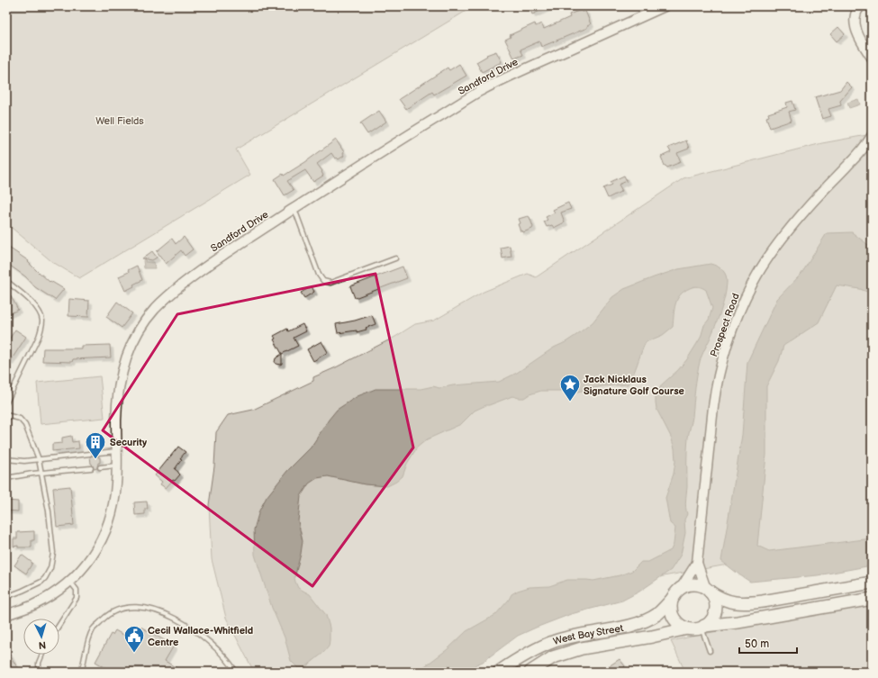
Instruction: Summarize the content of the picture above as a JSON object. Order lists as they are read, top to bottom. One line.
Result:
{"streets":{"main road":["West Bay Street"],"street":["Sandford Drive","Prospect Road"]},"crossings":[["Prospect Road","West Bay Street"]],"parks":["Well Fields"],"places":{"place":["Jack Nicklaus Signature Golf Course"],"building":["Security"],"public building":["Cecil Wallace-Whitfield Centre"]},"scale_bar":"50 m","north":"bottom"}
